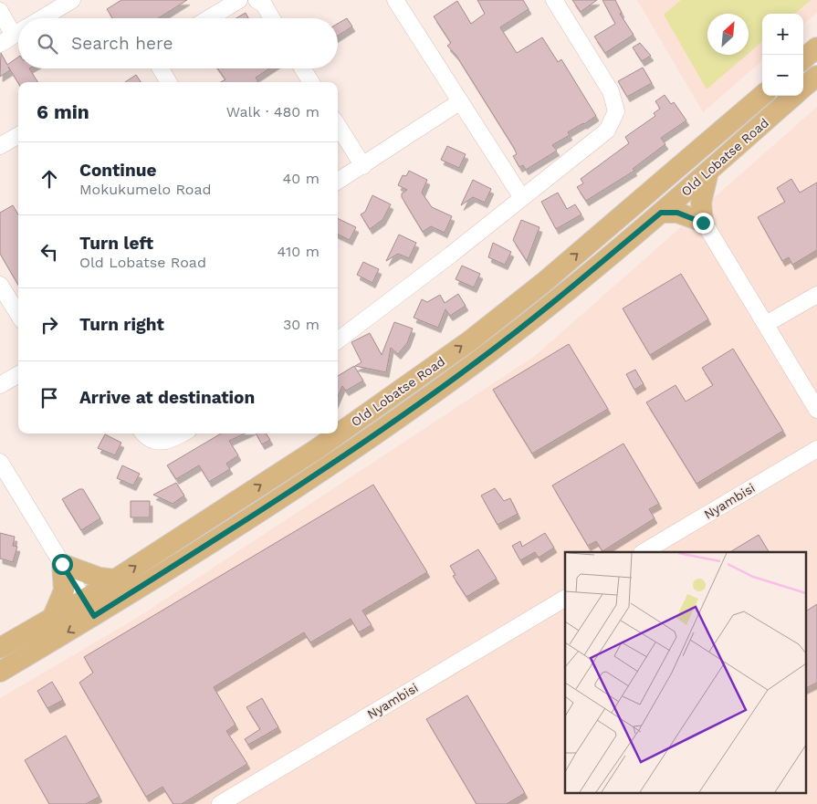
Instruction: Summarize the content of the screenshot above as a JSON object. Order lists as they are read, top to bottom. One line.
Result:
{"streets":{"main road":["Old Lobatse Road"],"street":["Nyambisi"]},"north":"top right","page":{"map_buttons":["+","−"],"search":"Search here","heading":["6 min","Walk · 480 m"],"list":[["Continue","Mokukumelo Road","40 m"],["Turn left","Old Lobatse Road","410 m"],["Turn right","30 m"],"Arrive at destination"]}}
